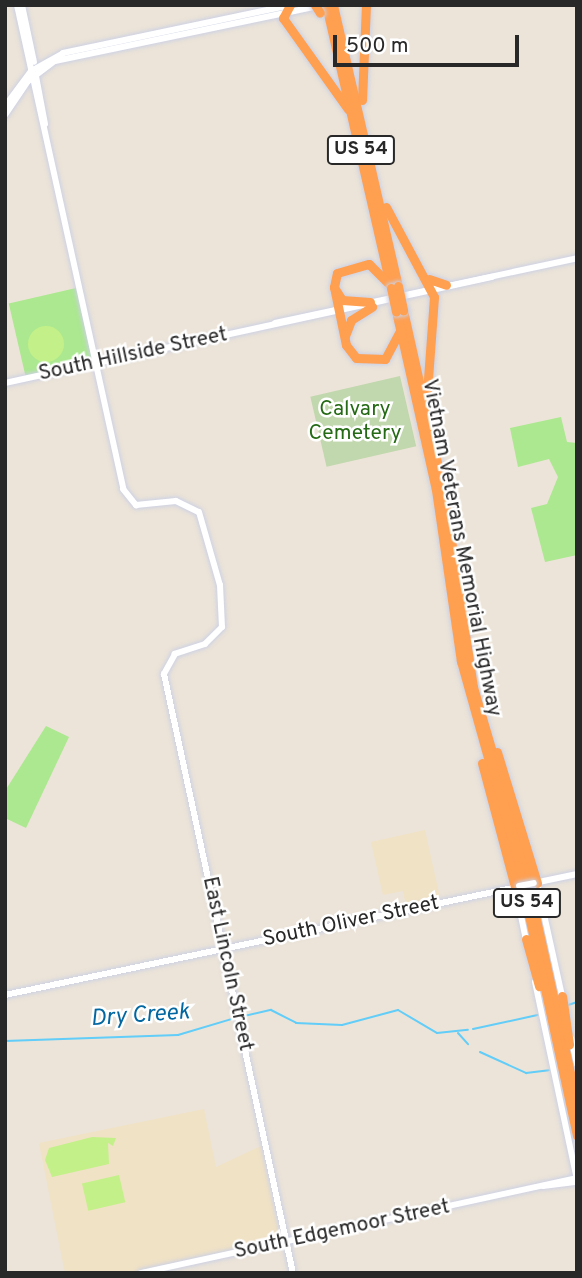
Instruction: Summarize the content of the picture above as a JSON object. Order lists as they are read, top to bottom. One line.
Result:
{"streets":{"highway":["US 54","Vietnam Veterans Memorial Highway"],"street":["South Hillside Street","South Oliver Street","East Lincoln Street","South Edgemoor Street"]},"crossings":[["South Hillside Street","East Lincoln Street"],["South Oliver Street","East Lincoln Street"],["East Lincoln Street","South Edgemoor Street"]],"water":["Dry Creek"],"parks":["Calvary Cemetery"],"scale_bar":"500 m"}
